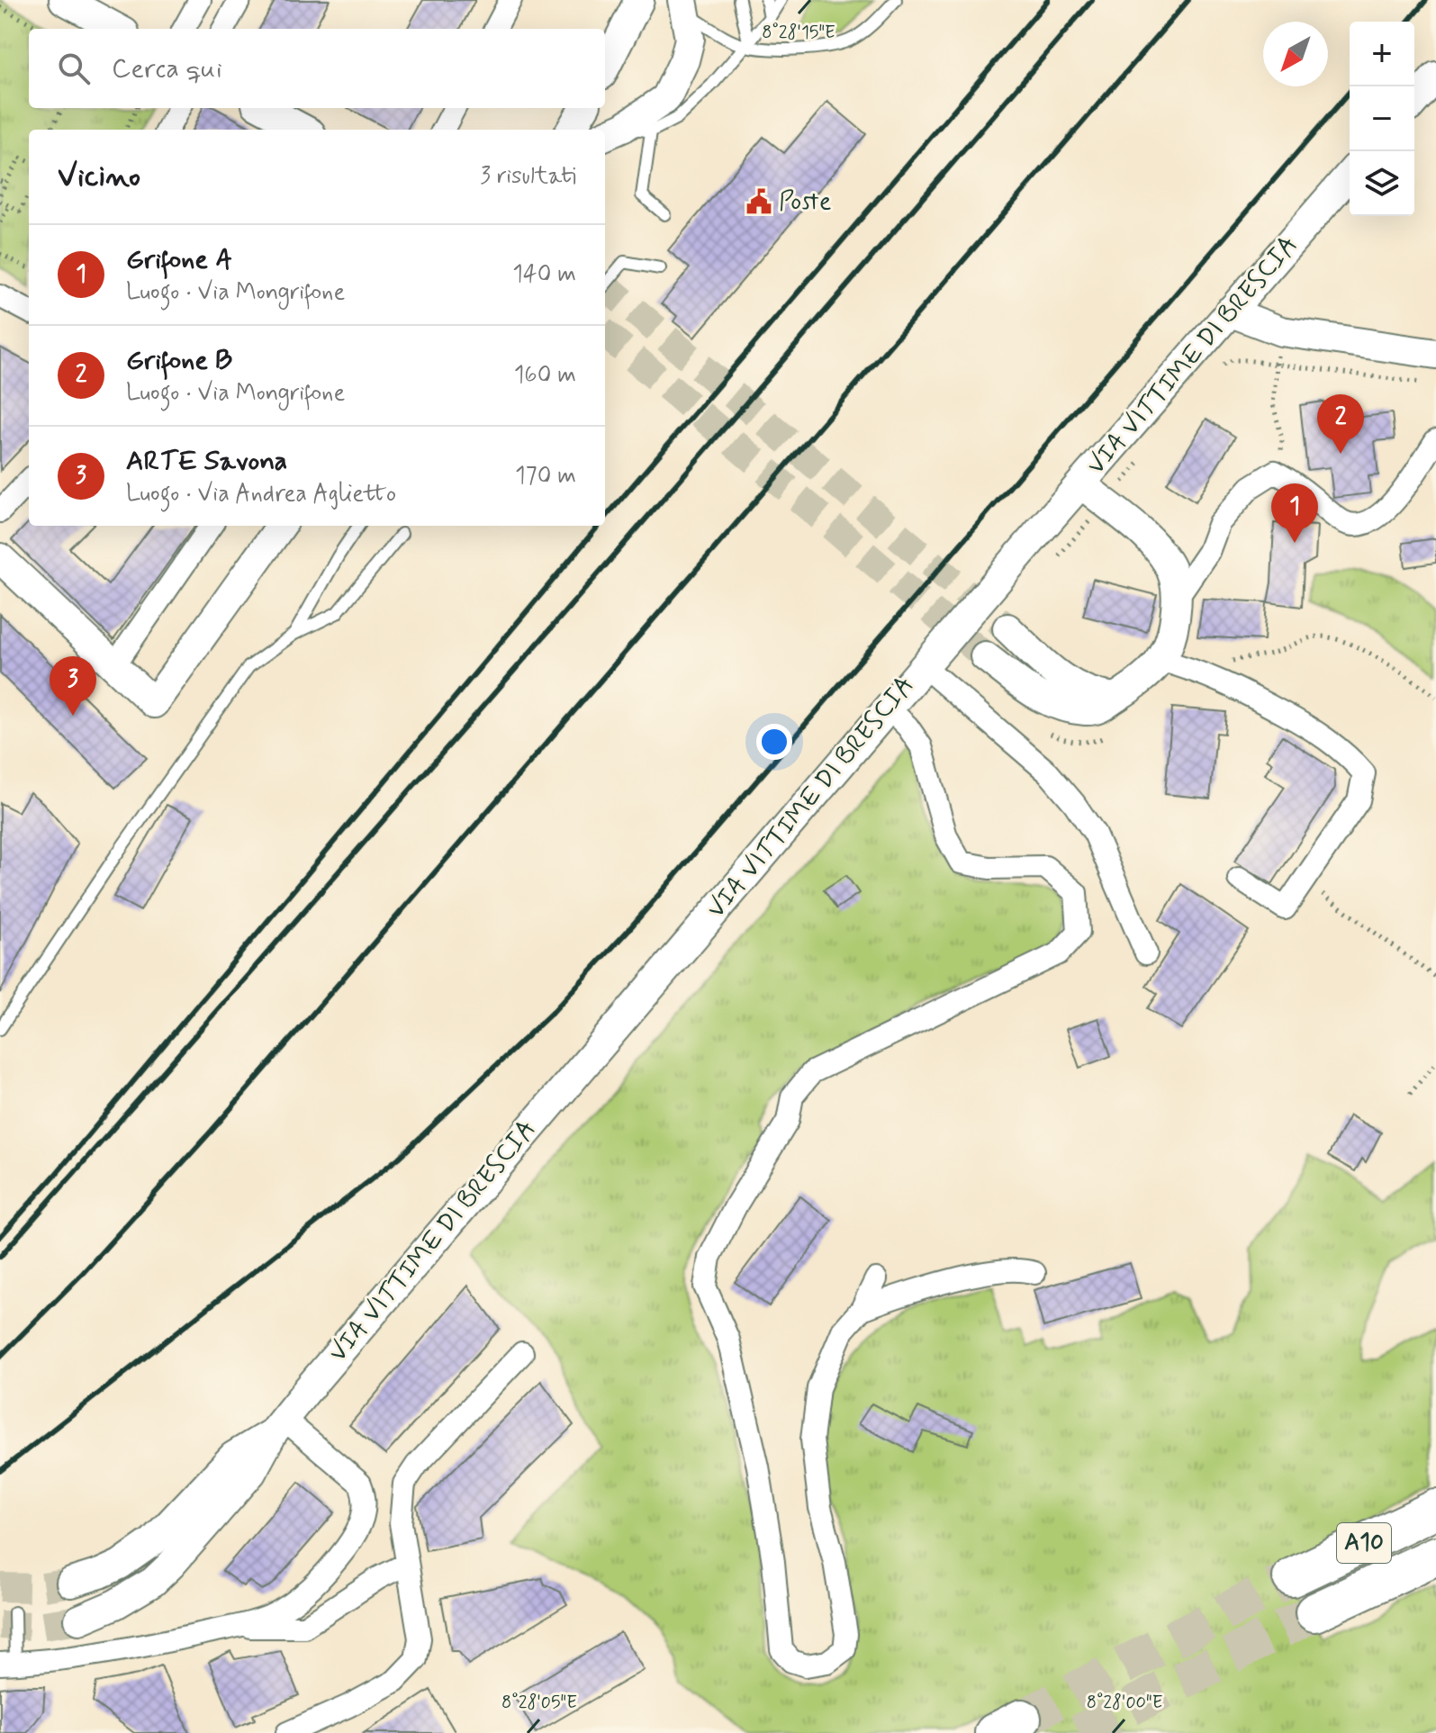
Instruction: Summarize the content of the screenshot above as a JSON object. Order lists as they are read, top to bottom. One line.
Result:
{"streets":{"highway":["A10"],"street":["VIA VITTIME DI BRESCIA"]},"places":{"public building":["Poste"]},"north":"bottom left","page":{"map_buttons":["+","−"],"search":"Cerca qui","heading":["Vicino","3 risultati"],"list":[{"mark":"1","name":"Grifone A","note":"Luogo · Via Mongrifone","value":"140 m"},{"mark":"2","name":"Grifone B","note":"Luogo · Via Mongrifone","value":"160 m"},{"mark":"3","name":"ARTE Savona","note":"Luogo · Via Andrea Aglietto","value":"170 m"}],"pins":["2","1","3"]},"coordinates":["8°28'15\"E","8°28'05\"E","8°28'00\"E"]}
